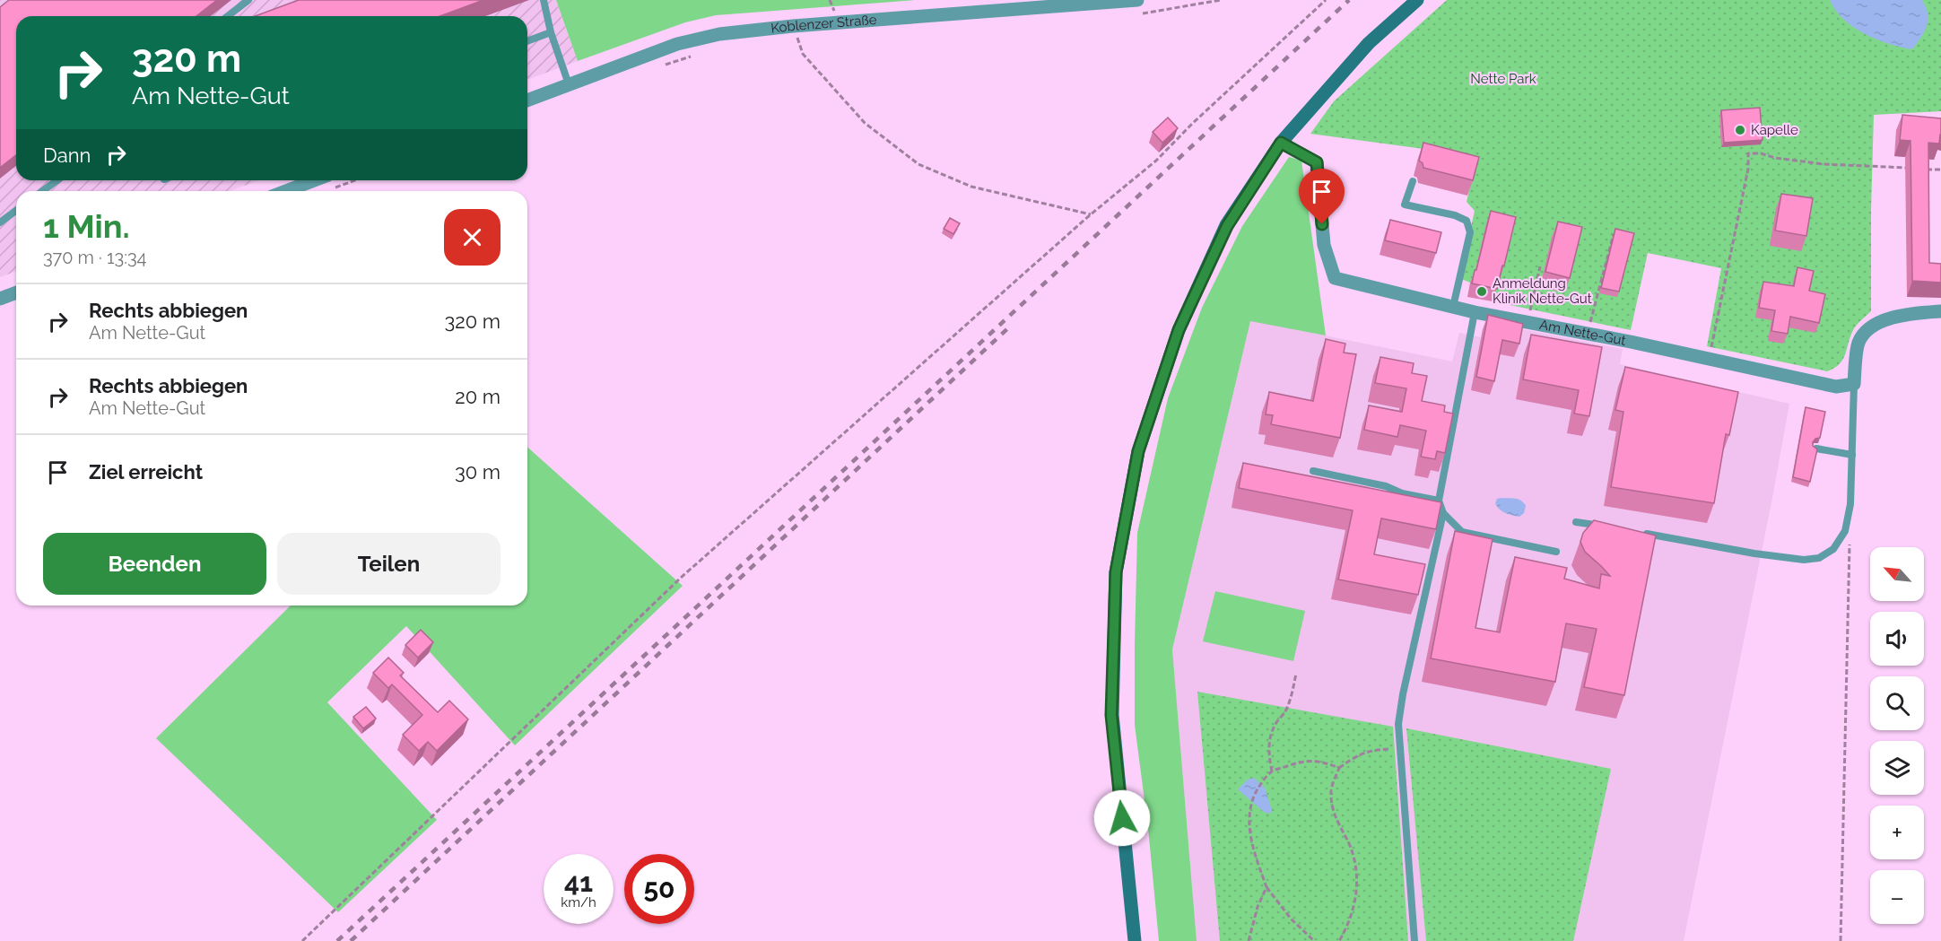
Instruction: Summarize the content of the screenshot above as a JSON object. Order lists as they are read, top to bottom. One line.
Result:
{"streets":{"street":["Koblenzer Straße","Am Nette-Gut"]},"parks":["Nette Park"],"places":["Kapelle","Anmeldung Klinik Nette-Gut"],"north":"top left","page":{"turn":["320 m","Am Nette-Gut"],"then":"Dann","heading":["1 Min.","370 m · 13:34"],"list":[{"name":"Rechts abbiegen","note":"Am Nette-Gut","value":"320 m"},{"name":"Rechts abbiegen","note":"Am Nette-Gut","value":"20 m"},{"name":"Ziel erreicht","value":"30 m"}],"buttons":["Beenden","Teilen"],"map_buttons":["+","−"],"speed":"41 km/h","limit":"50"}}
